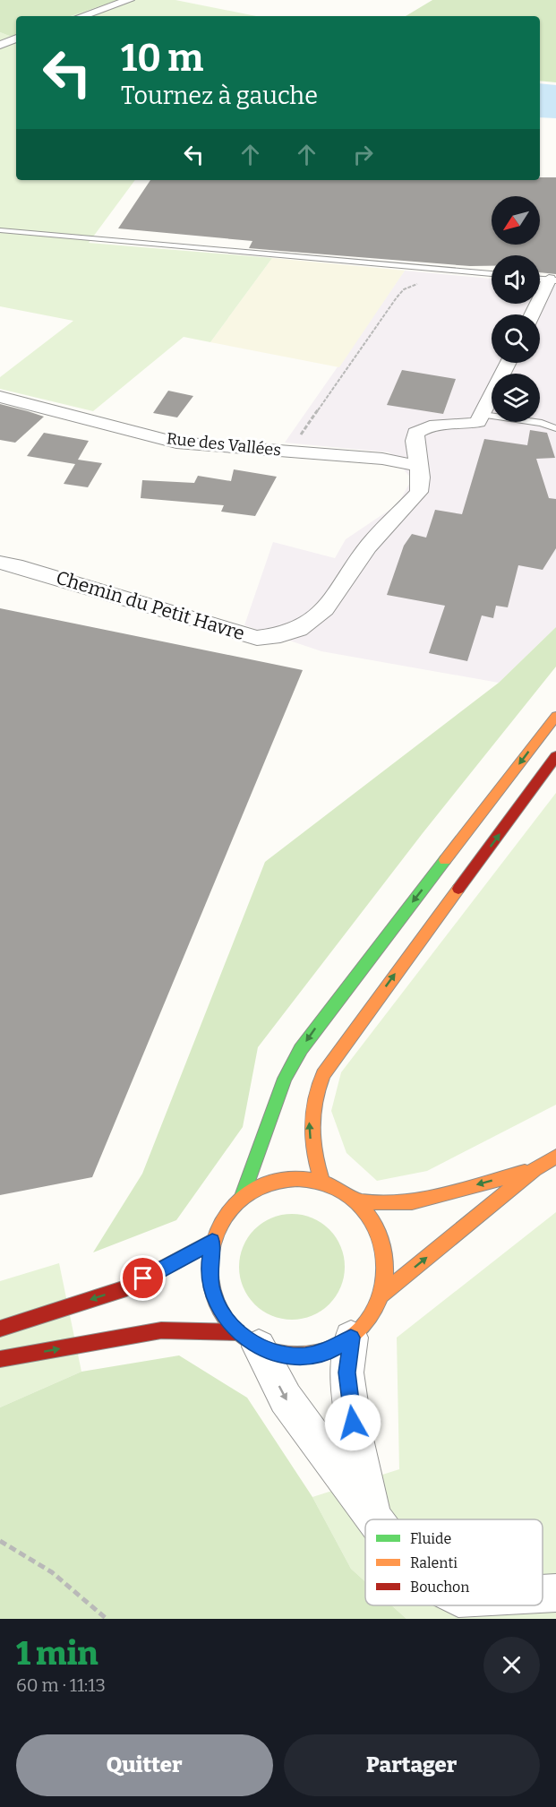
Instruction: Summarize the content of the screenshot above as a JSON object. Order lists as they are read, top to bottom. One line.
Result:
{"streets":{"street":["Rue des Vallées","Chemin du Petit Havre"]},"crossings":[["Rue des Vallées","Chemin du Petit Havre"]],"legend":["Fluide","Ralenti","Bouchon"],"north":"bottom left","page":{"turn":["10 m","Tournez à gauche"],"heading":["1 min","60 m · 11:13"],"buttons":["Quitter","Partager"]}}
